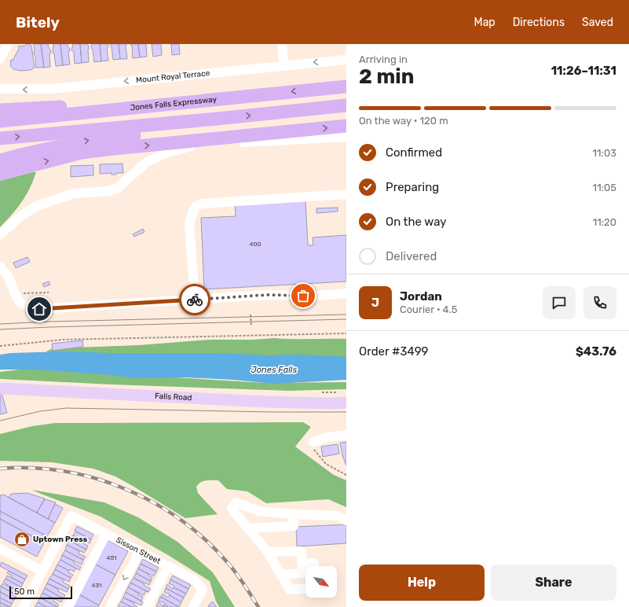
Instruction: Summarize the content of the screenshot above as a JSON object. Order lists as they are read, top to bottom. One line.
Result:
{"streets":{"highway":["Jones Falls Expressway"],"main road":["Falls Road"],"street":["Mount Royal Terrace","Sisson Street"]},"water":["Jones Falls"],"places":{"shop":["Uptown Press"]},"house_numbers":["400","451","431"],"scale_bar":"50 m","north":"bottom right","page":{"header":"Bitely","nav":["Map","Directions","Saved"],"heading":["2 min","Arriving in","11:26–11:31"],"panel":["Jordan","Courier · 4.5","Order #3499","$43.76"],"bar":"On the way · 120 m","list":[["Confirmed","11:03"],["Preparing","11:05"],["On the way","11:20"],"Delivered"],"round":"J","buttons":["Help","Share"],"scale":"50 m"}}
